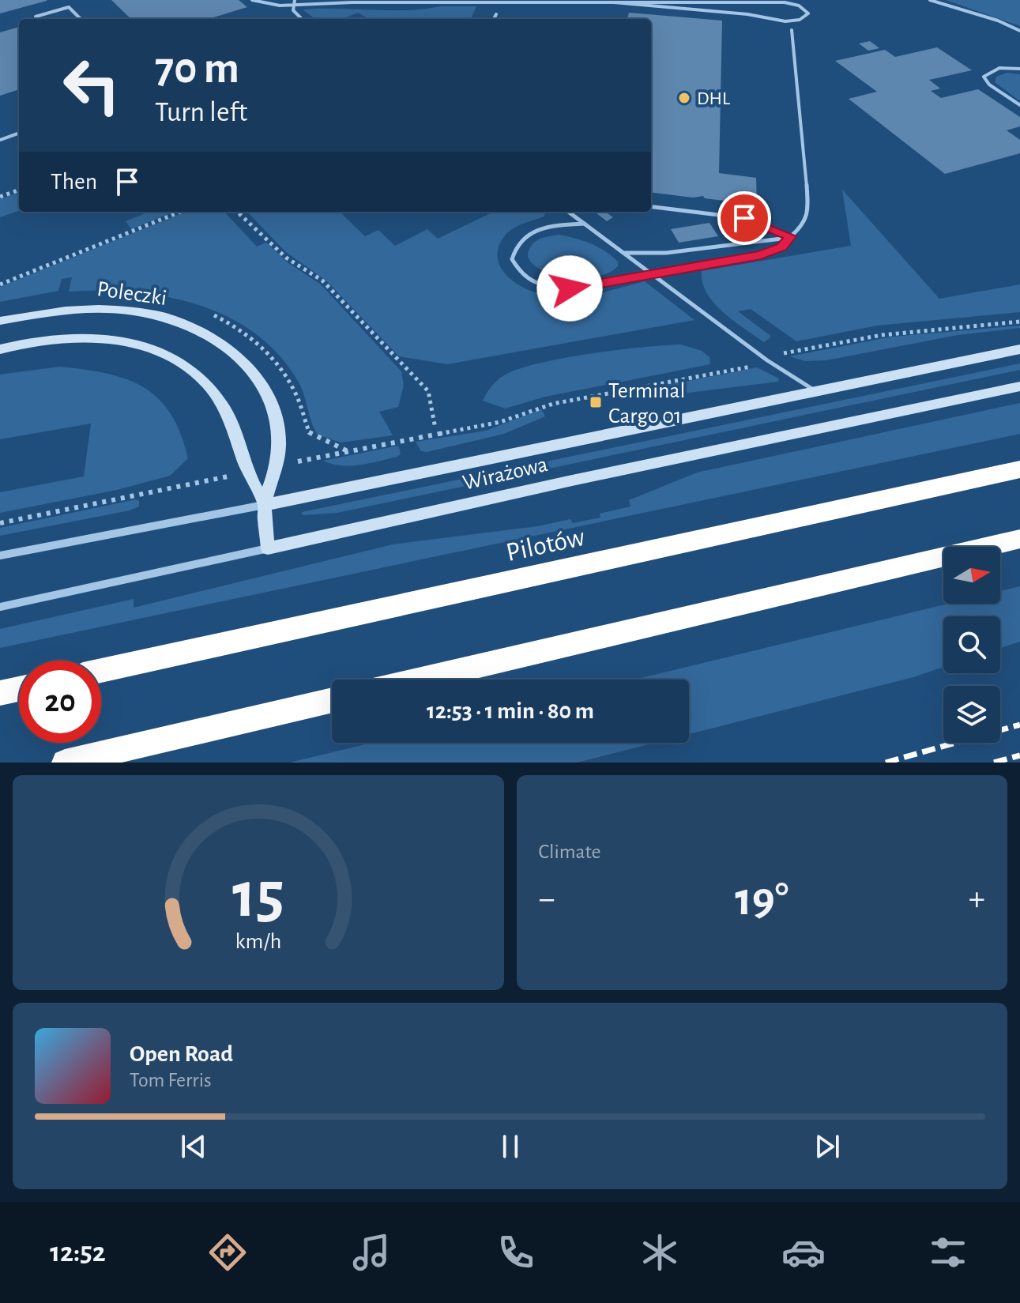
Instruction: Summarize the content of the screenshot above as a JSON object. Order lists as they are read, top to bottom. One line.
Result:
{"streets":{"highway":["Pilotów"],"main road":["Poleczki","Wirażowa"]},"crossings":[["Poleczki","Wirażowa"]],"places":{"other":["DHL"],"transit":["Terminal Cargo 01"]},"north":"right","page":{"turn":["70 m","Turn left"],"then":"Then","limit":"20","trip":"12:53 · 1 min · 80 m","tile":"Climate","heat":["−","19°","+"],"song":["Open Road","Tom Ferris"],"tabs":"12:52","gauge":["15","km/h"]}}
